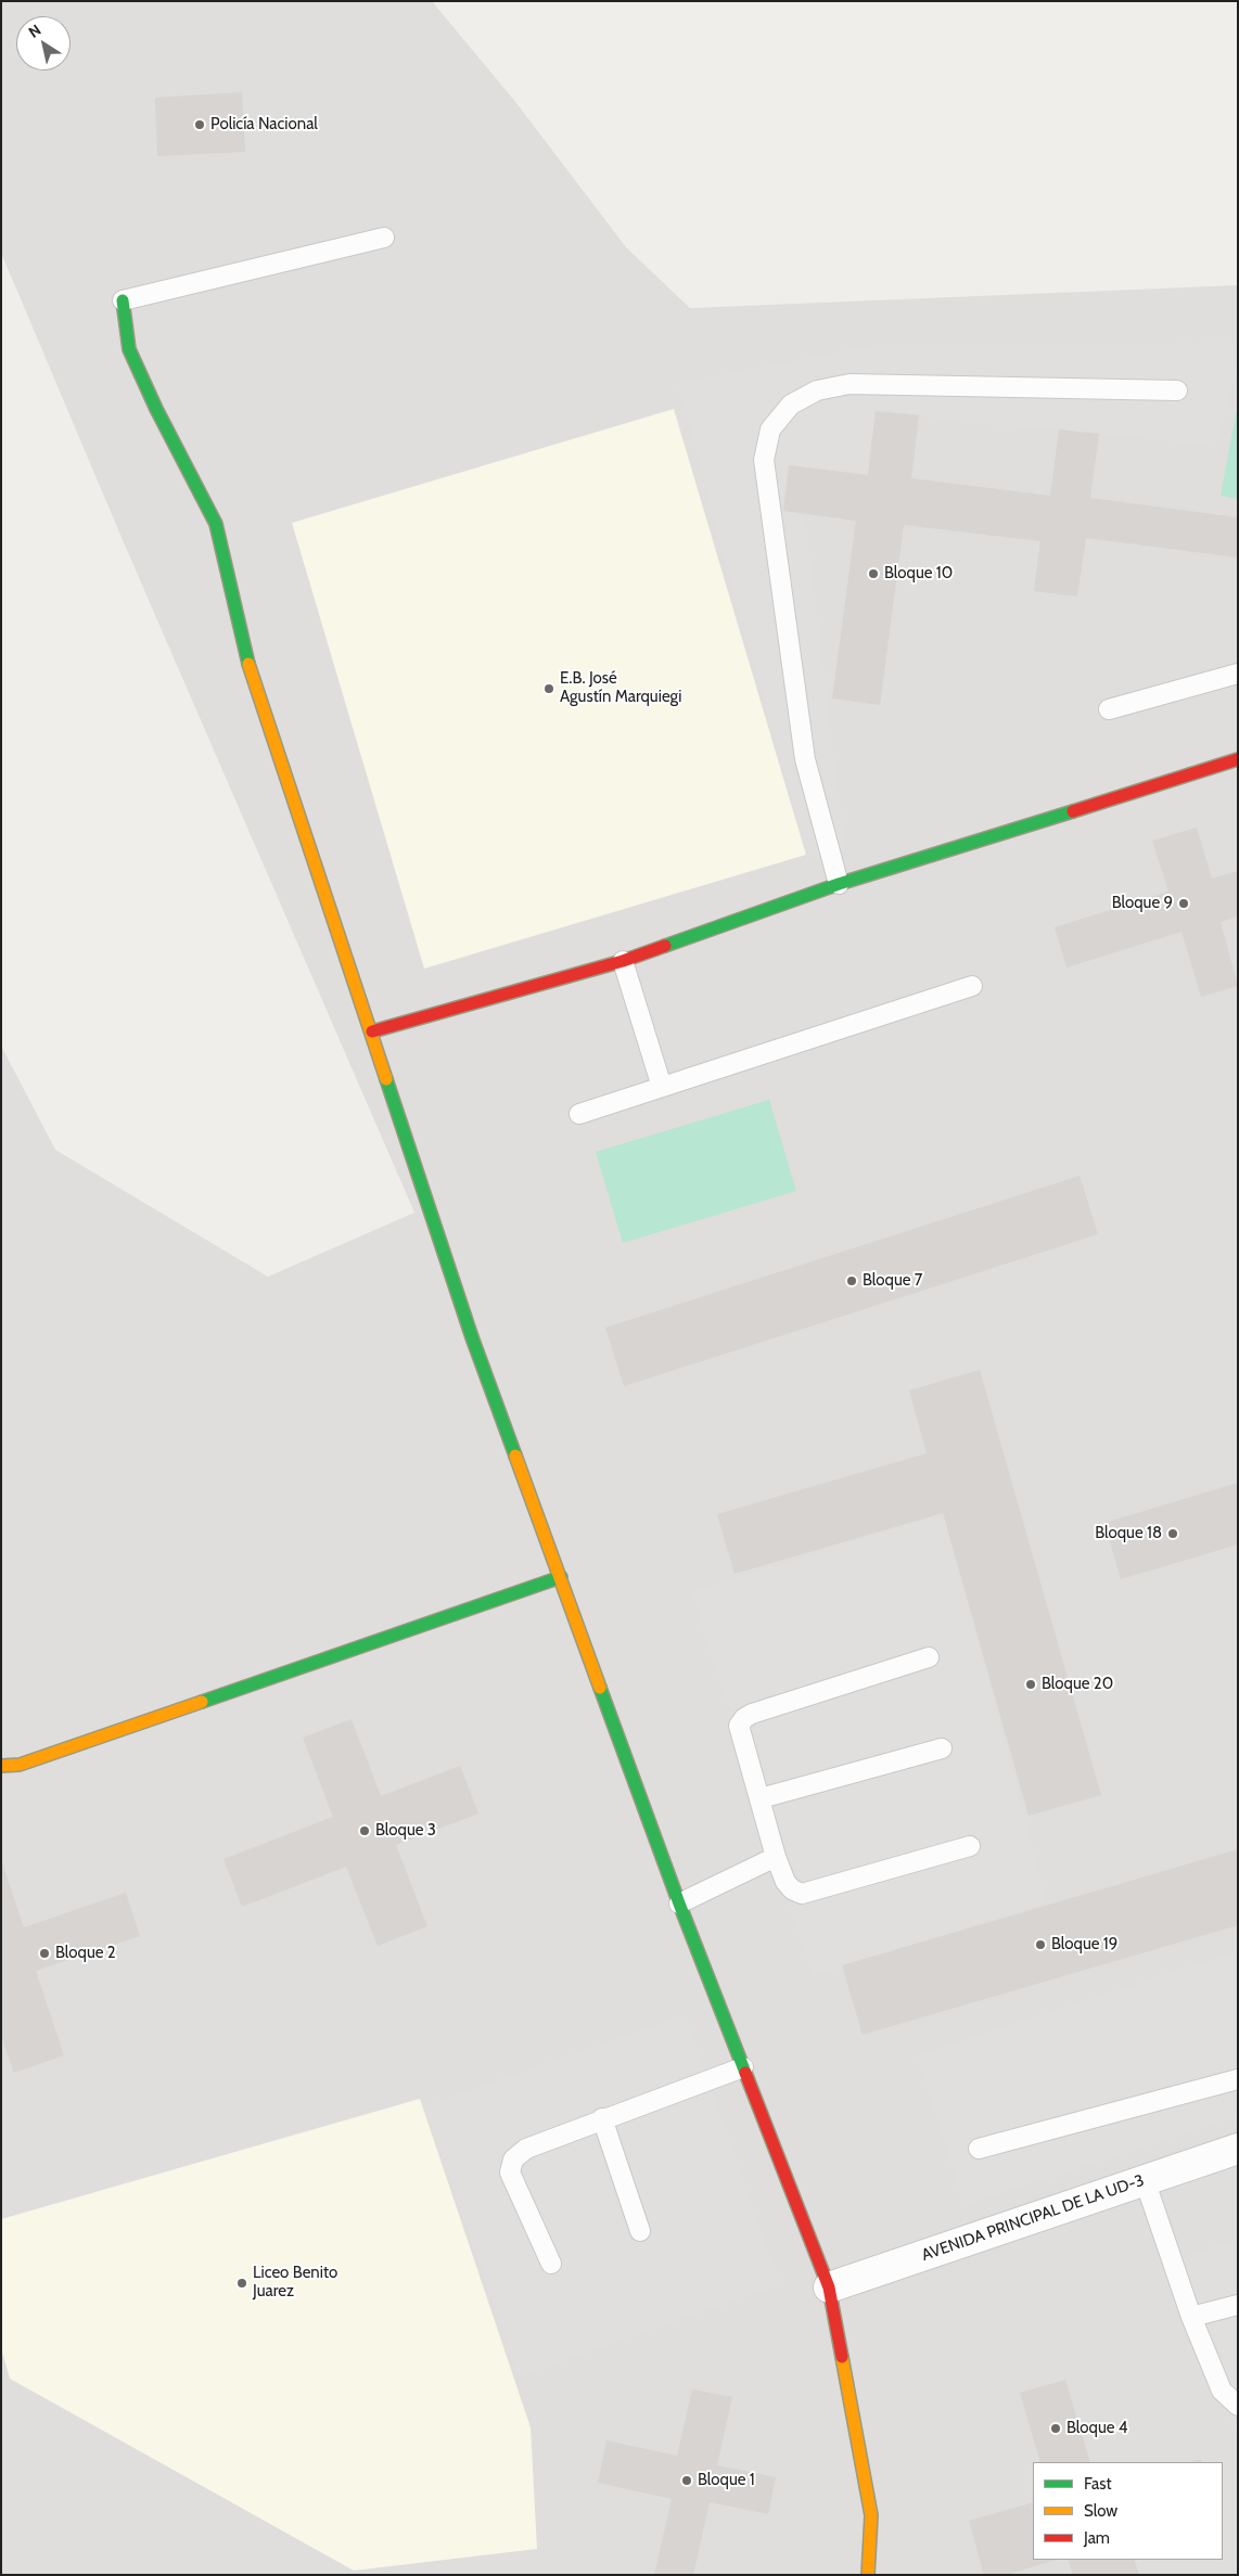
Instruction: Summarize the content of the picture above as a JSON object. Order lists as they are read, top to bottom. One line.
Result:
{"streets":{"street":["AVENIDA PRINCIPAL DE LA UD-3"]},"places":["Policía Nacional","Bloque 10","E.B. José Agustín Marquiegi","Bloque 9","Bloque 7","Bloque 18","Bloque 20","Bloque 3","Bloque 19","Bloque 2","Liceo Benito Juarez","Bloque 4","Bloque 1"],"legend":["Fast","Slow","Jam"],"north":"top left"}
